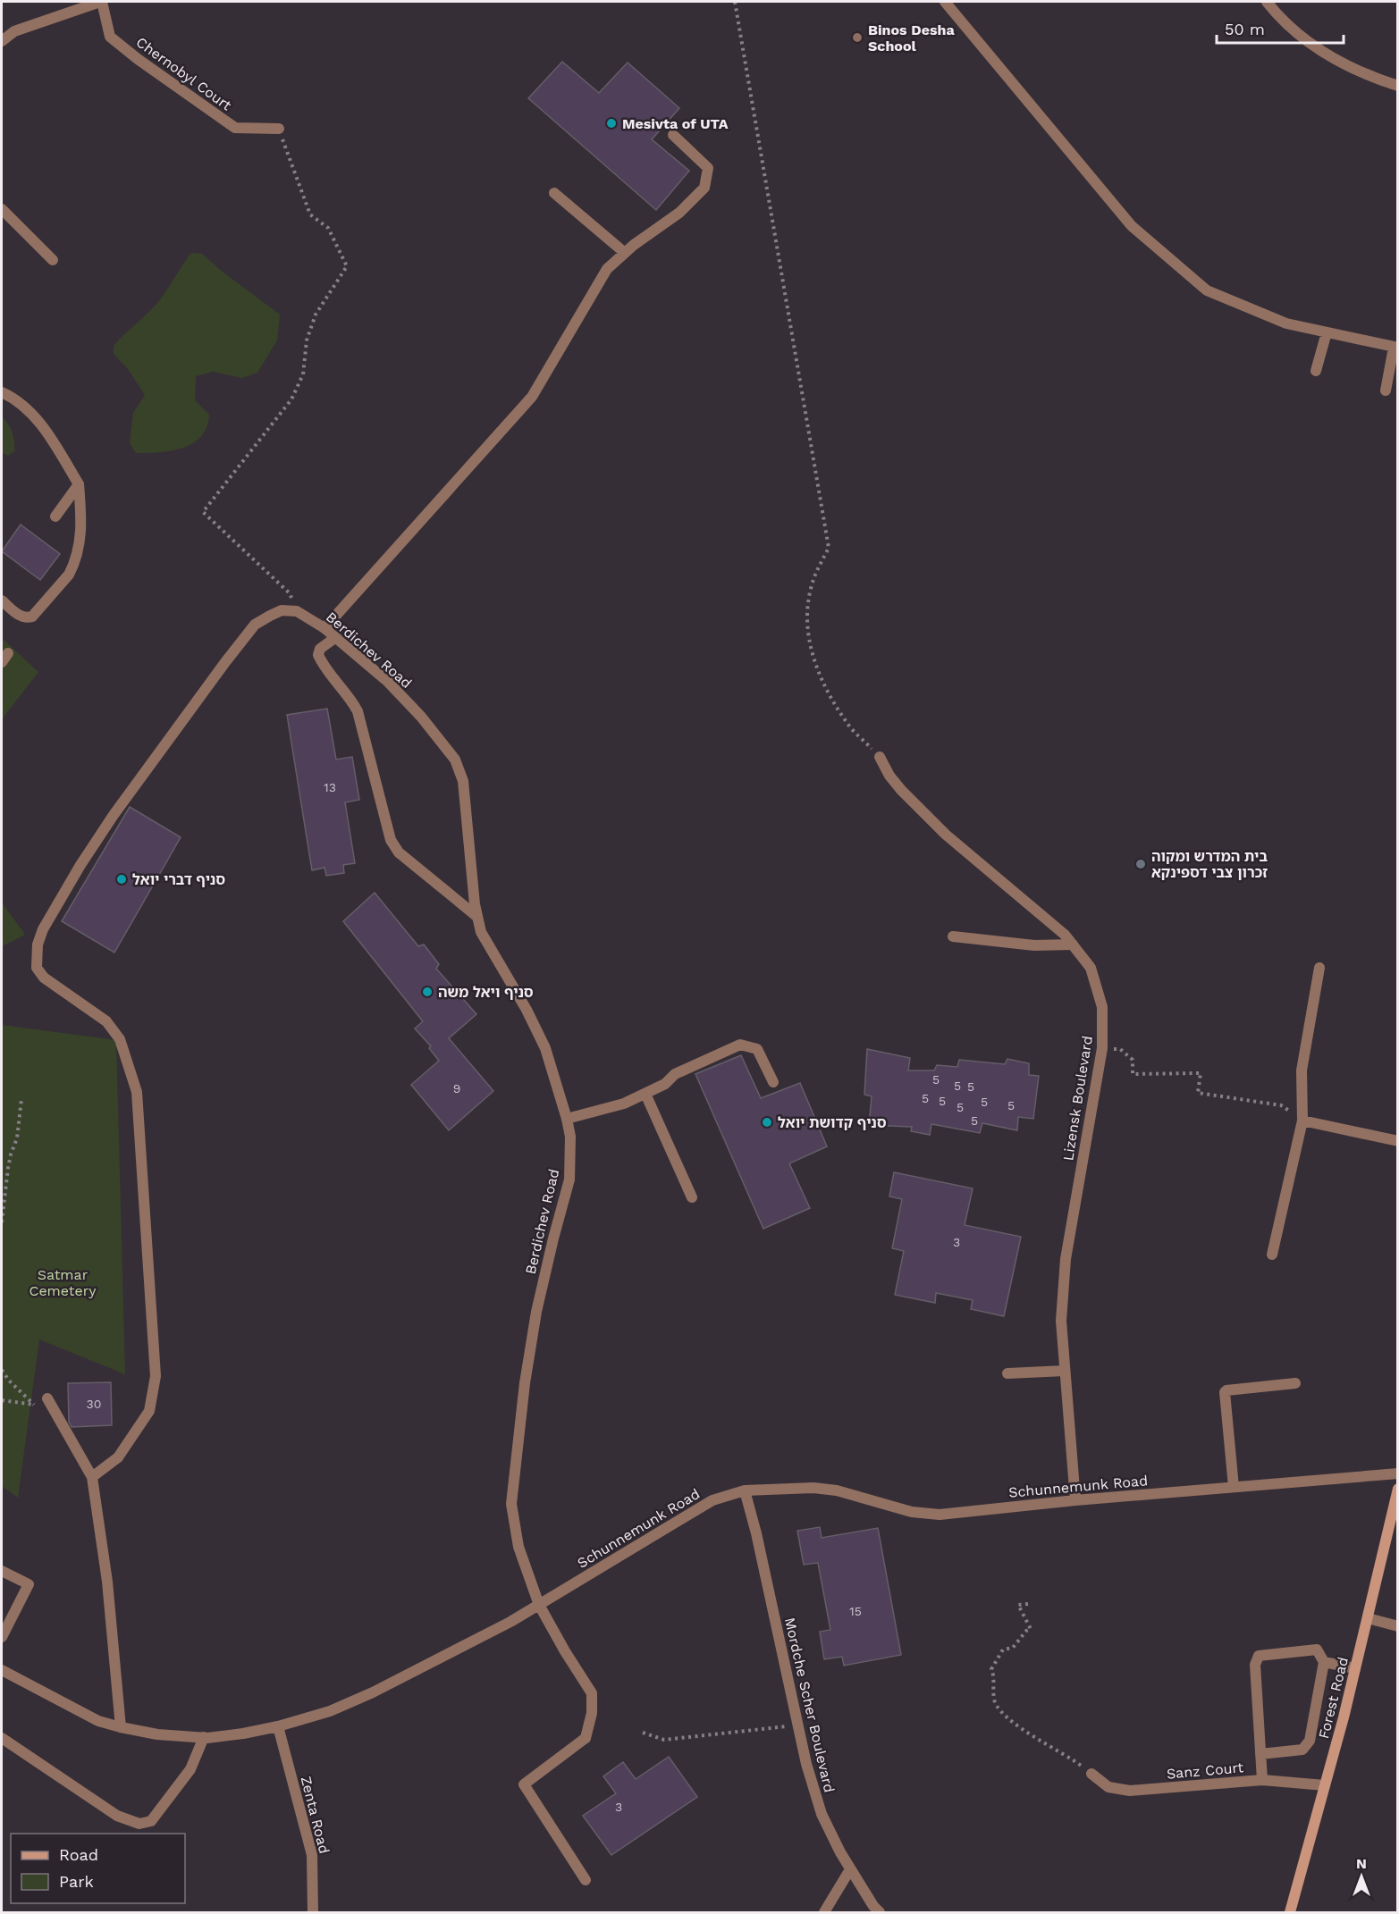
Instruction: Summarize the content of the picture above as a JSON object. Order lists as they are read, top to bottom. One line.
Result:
{"streets":{"street":["Chernobyl Court","Berdichev Road","Lizensk Boulevard","Schunnemunk Road","Forest Road","Mordche Scher Boulevard","Sanz Court","Zenta Road"]},"crossings":[["Berdichev Road","Schunnemunk Road"],["Lizensk Boulevard","Schunnemunk Road"],["Schunnemunk Road","Mordche Scher Boulevard"],["Schunnemunk Road","Zenta Road"],["Forest Road","Sanz Court"]],"parks":["Satmar Cemetery"],"places":["Binos Desha School","Mesivta of UTA","בית המדרש ומקוה זכרון צבי דספינקא","סניף דברי יואל","סניף ויאל משה","סניף קדושת יואל"],"house_numbers":["13","5","5","5","9","5","5","5","5","5","5","3","30","15","3"],"legend":["Road","Park"],"scale_bar":"50 m","north":"top"}
